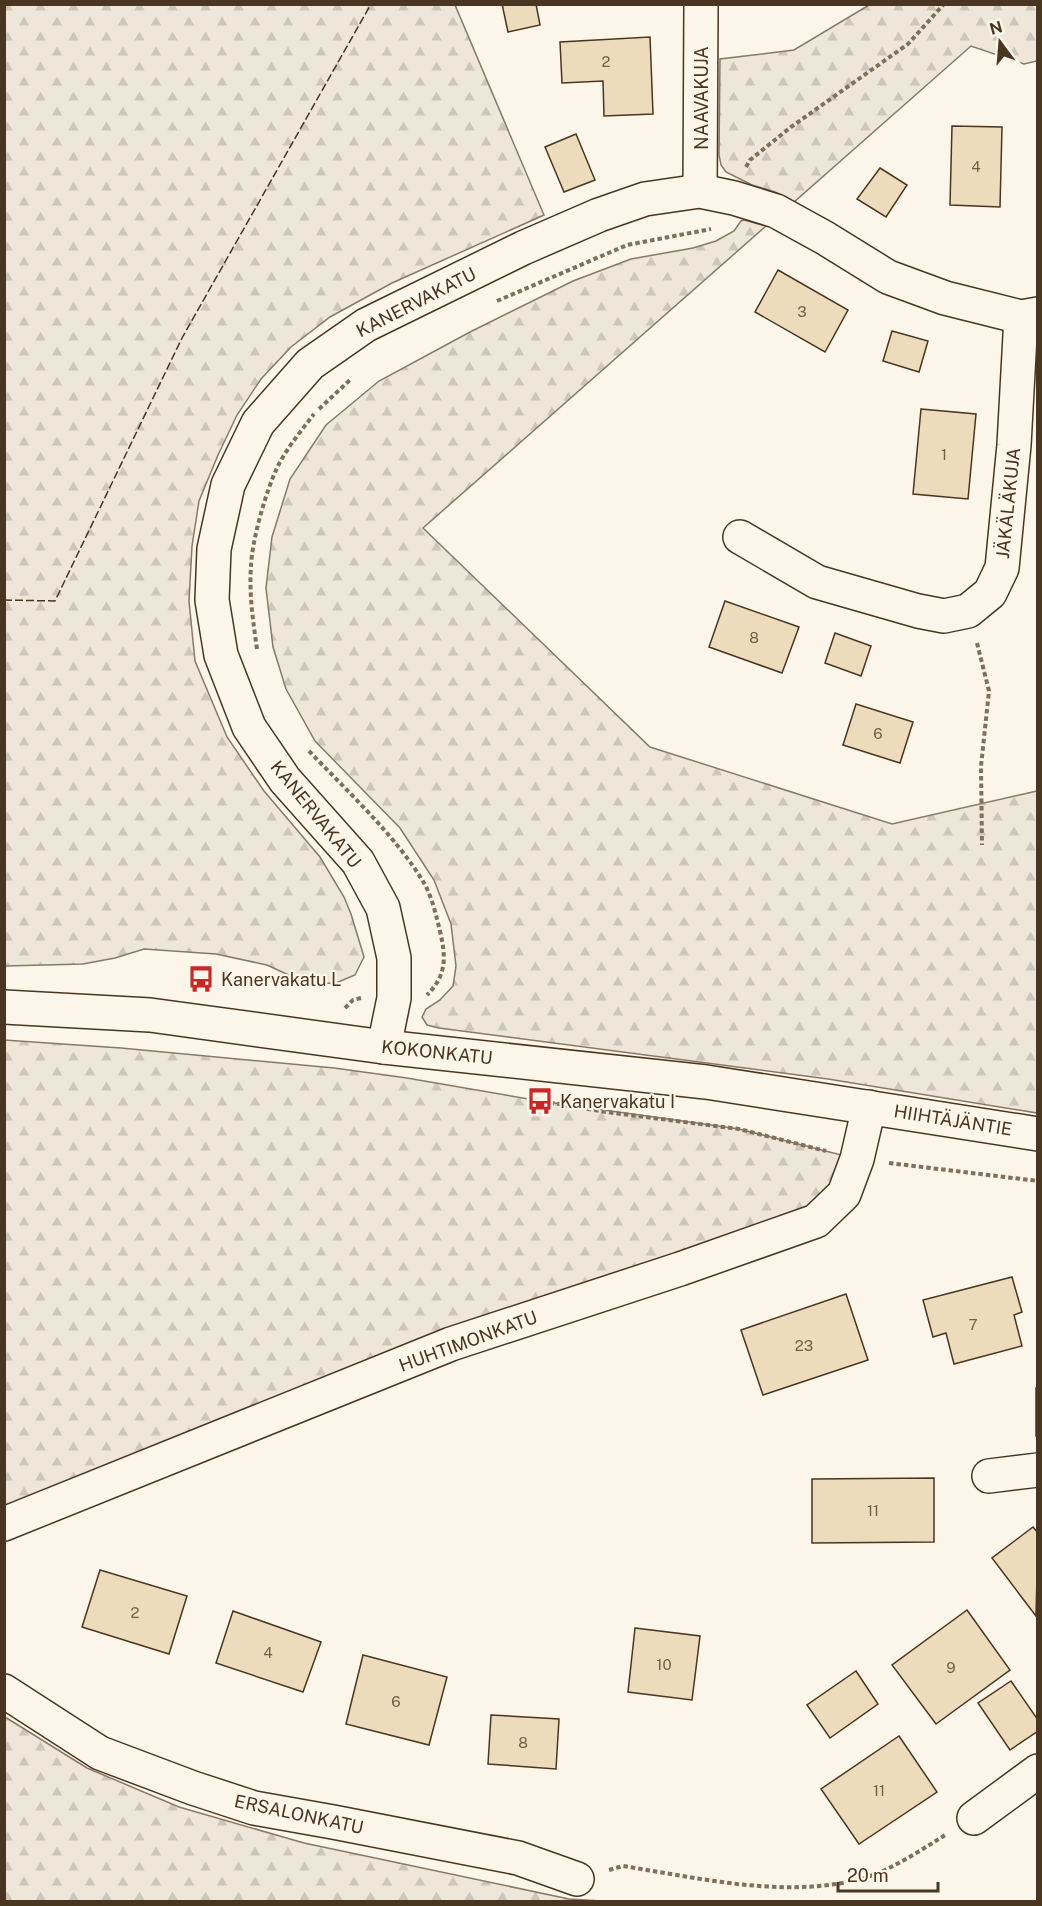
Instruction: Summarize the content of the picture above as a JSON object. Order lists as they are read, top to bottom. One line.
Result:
{"streets":{"street":["NAAVAKUJA","KANERVAKATU","JÄKÄLÄKUJA","KOKONKATU","HIIHTÄJÄNTIE","HUHTIMONKATU","ERSALONKATU"]},"crossings":[["NAAVAKUJA","KANERVAKATU"],["KANERVAKATU","JÄKÄLÄKUJA"],["KANERVAKATU","KOKONKATU"],["KOKONKATU","HIIHTÄJÄNTIE"],["KOKONKATU","HUHTIMONKATU"],["HIIHTÄJÄNTIE","HUHTIMONKATU"]],"places":{"bus stop":["Kanervakatu L","Kanervakatu I"]},"house_numbers":["2","4","3","1","8","6","7","23","11","2","4","10","9","6","8","11"],"scale_bar":"20 m","north":"top"}
